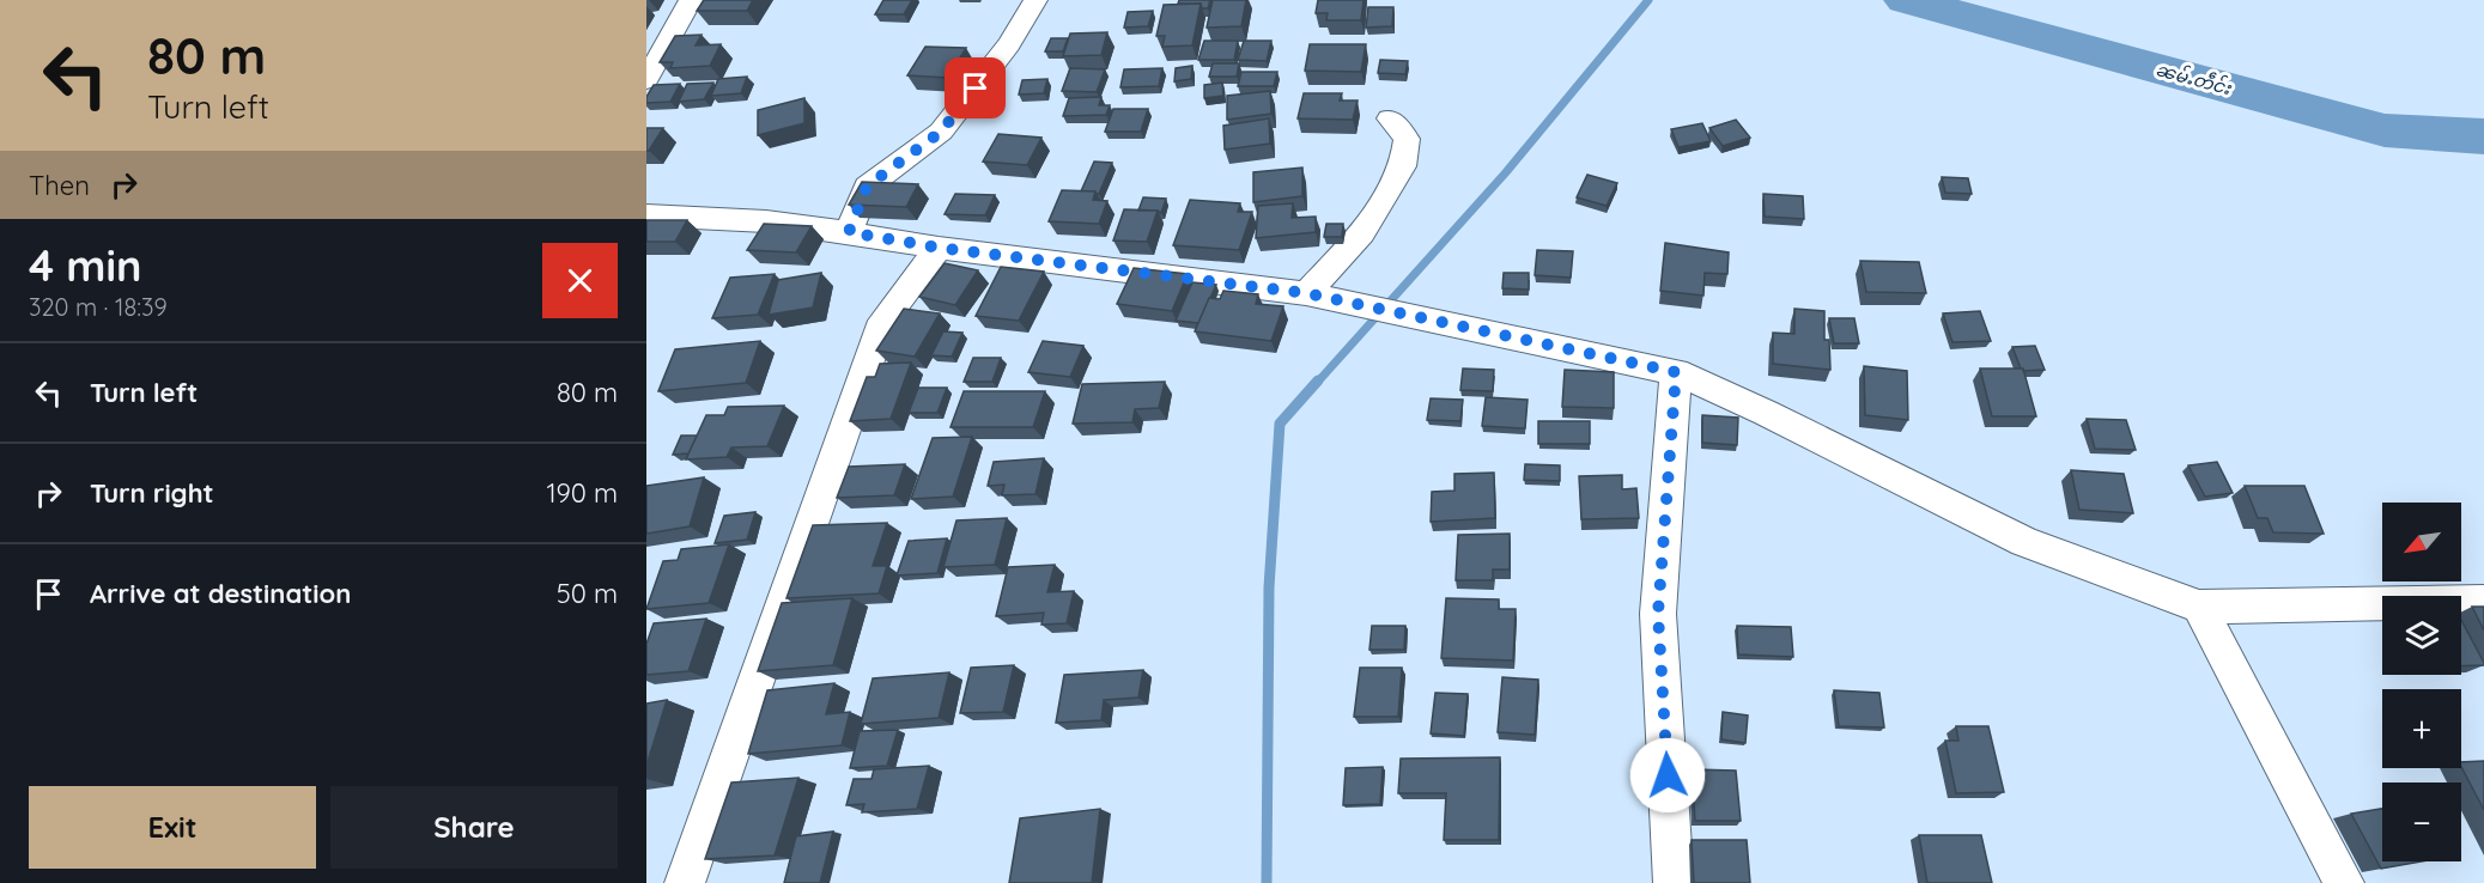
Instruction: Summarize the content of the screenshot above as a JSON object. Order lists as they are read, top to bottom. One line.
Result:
{"water":["ၼမ်ႉတဵင်း"],"north":"bottom left","page":{"turn":["80 m","Turn left"],"then":"Then","heading":["4 min","320 m · 18:39"],"list":[{"name":"Turn left","value":"80 m"},{"name":"Turn right","value":"190 m"},{"name":"Arrive at destination","value":"50 m"}],"map_buttons":["+","−"],"buttons":["Exit","Share"]}}
